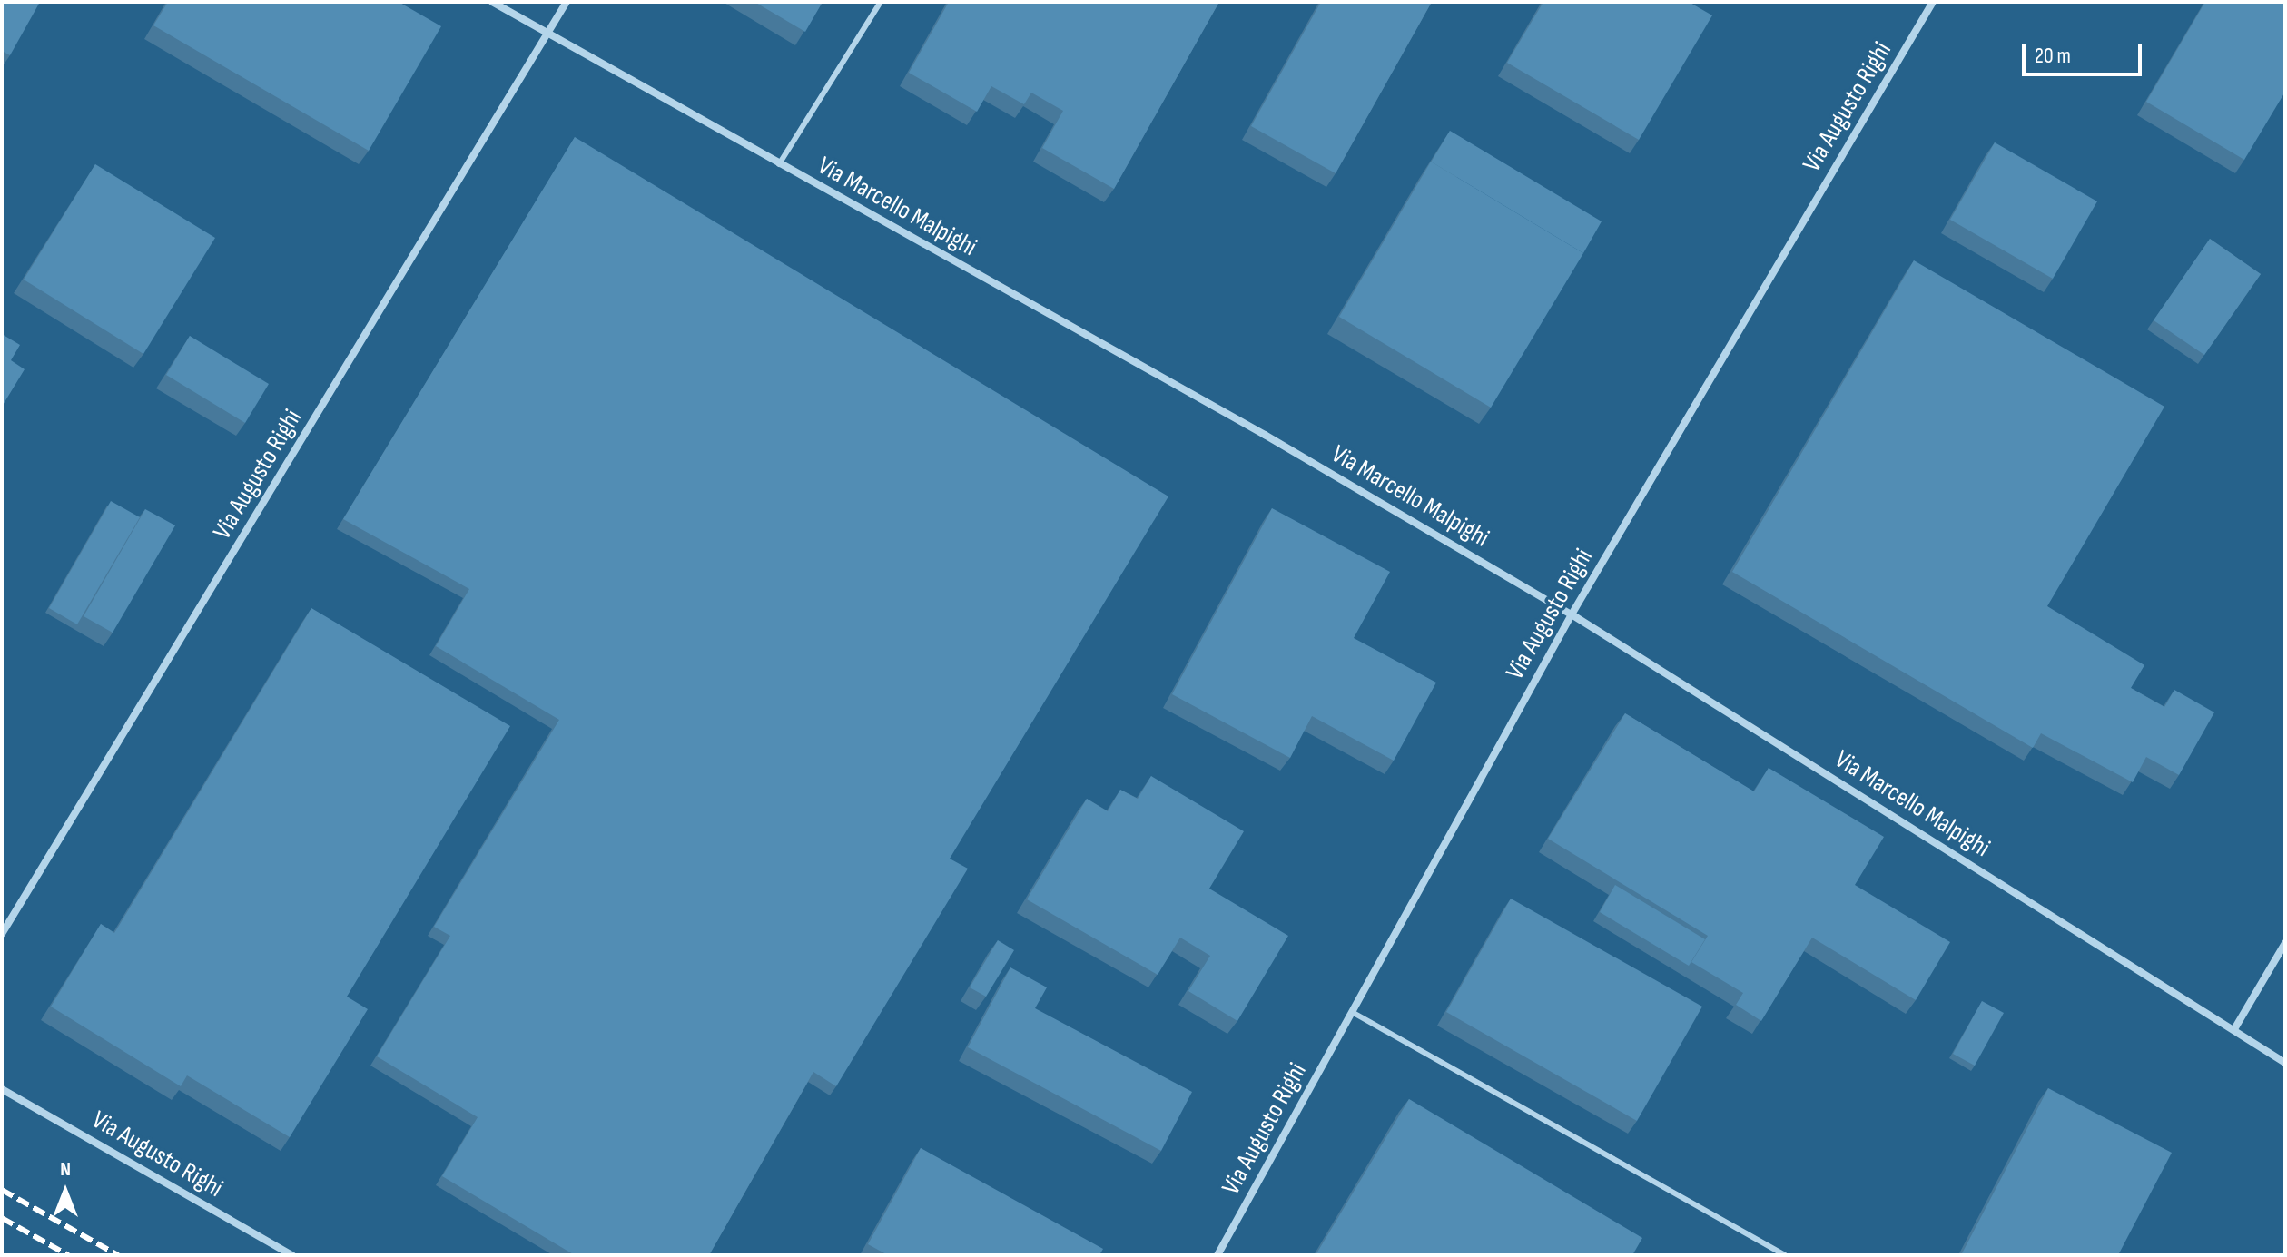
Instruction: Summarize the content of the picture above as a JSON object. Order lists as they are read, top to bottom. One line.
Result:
{"streets":{"street":["Via Augusto Righi","Via Marcello Malpighi"]},"crossings":[["Via Augusto Righi","Via Marcello Malpighi"]],"scale_bar":"20 m","north":"top"}
